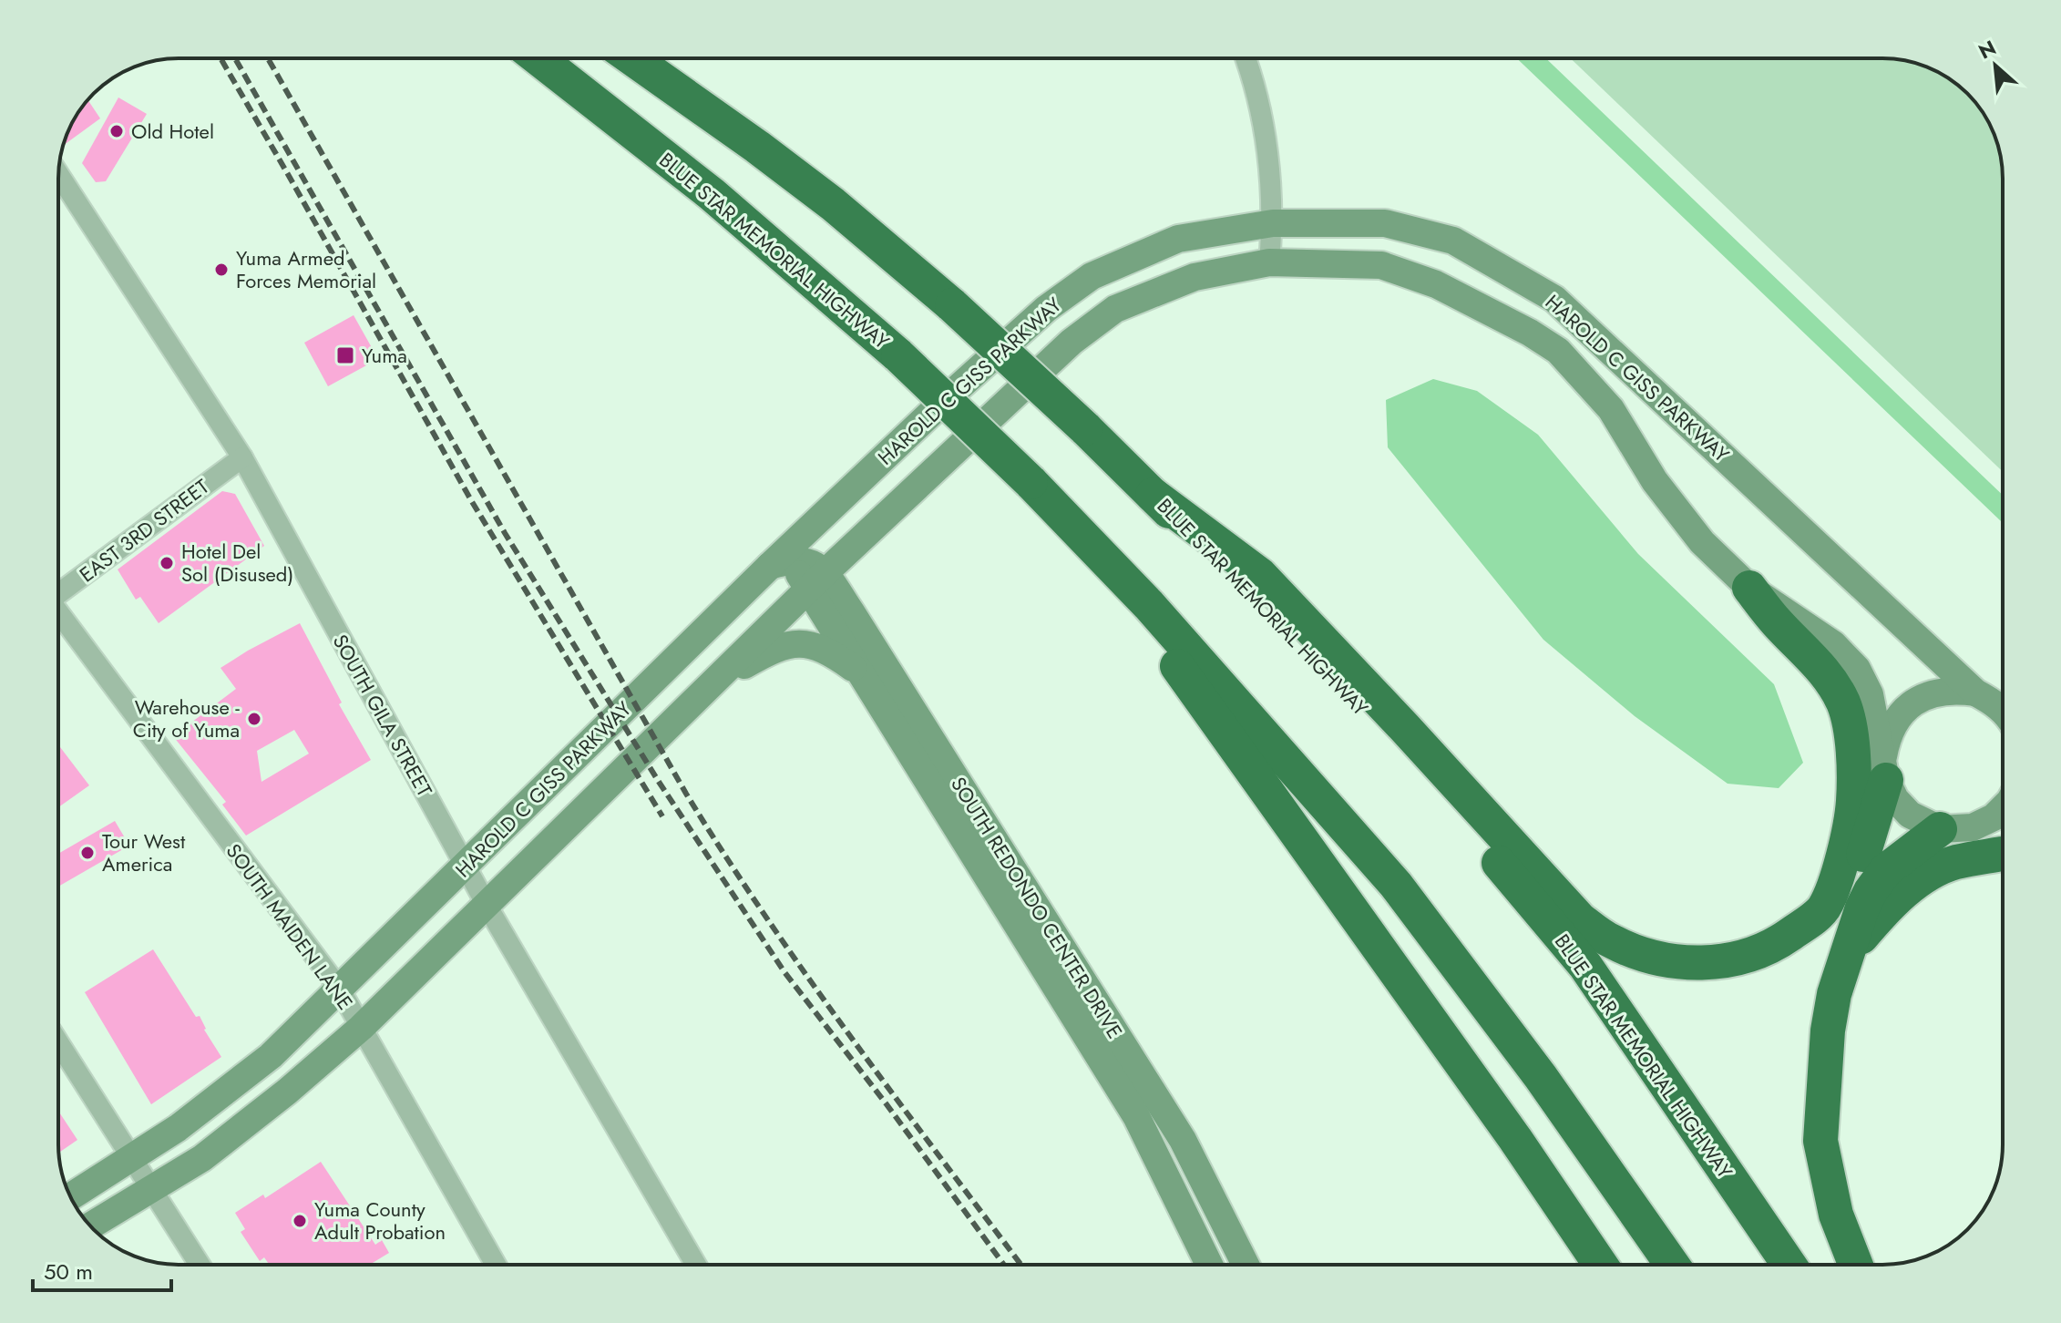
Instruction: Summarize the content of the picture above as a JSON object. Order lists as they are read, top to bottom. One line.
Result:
{"streets":{"highway":["BLUE STAR MEMORIAL HIGHWAY"],"main road":["HAROLD C GISS PARKWAY","SOUTH REDONDO CENTER DRIVE"],"street":["EAST 3RD STREET","SOUTH GILA STREET","SOUTH MAIDEN LANE"]},"crossings":[["HAROLD C GISS PARKWAY","SOUTH GILA STREET"],["HAROLD C GISS PARKWAY","SOUTH REDONDO CENTER DRIVE"],["HAROLD C GISS PARKWAY","SOUTH MAIDEN LANE"],["EAST 3RD STREET","SOUTH GILA STREET"]],"places":{"other":["Old Hotel","Yuma Armed Forces Memorial","Hotel Del Sol (Disused)","Warehouse - City of Yuma","Tour West America","Yuma County Adult Probation"],"transit":["Yuma"]},"scale_bar":"50 m","north":"top left"}
